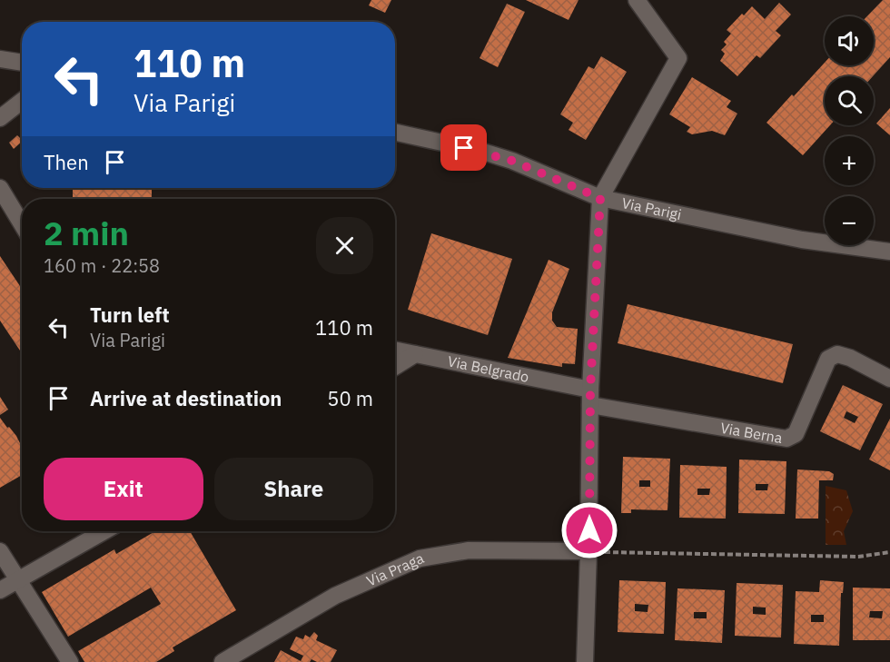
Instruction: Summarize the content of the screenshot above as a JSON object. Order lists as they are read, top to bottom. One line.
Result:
{"streets":{"street":["Via Parigi","Via Belgrado","Via Berna","Via Praga"]},"crossings":[["Via Belgrado","Via Berna"]],"page":{"map_buttons":["+","−"],"turn":["110 m","Via Parigi"],"then":"Then","heading":["2 min","160 m · 22:58"],"list":[{"name":"Turn left","note":"Via Parigi","value":"110 m"},{"name":"Arrive at destination","value":"50 m"}],"buttons":["Exit","Share"]}}
